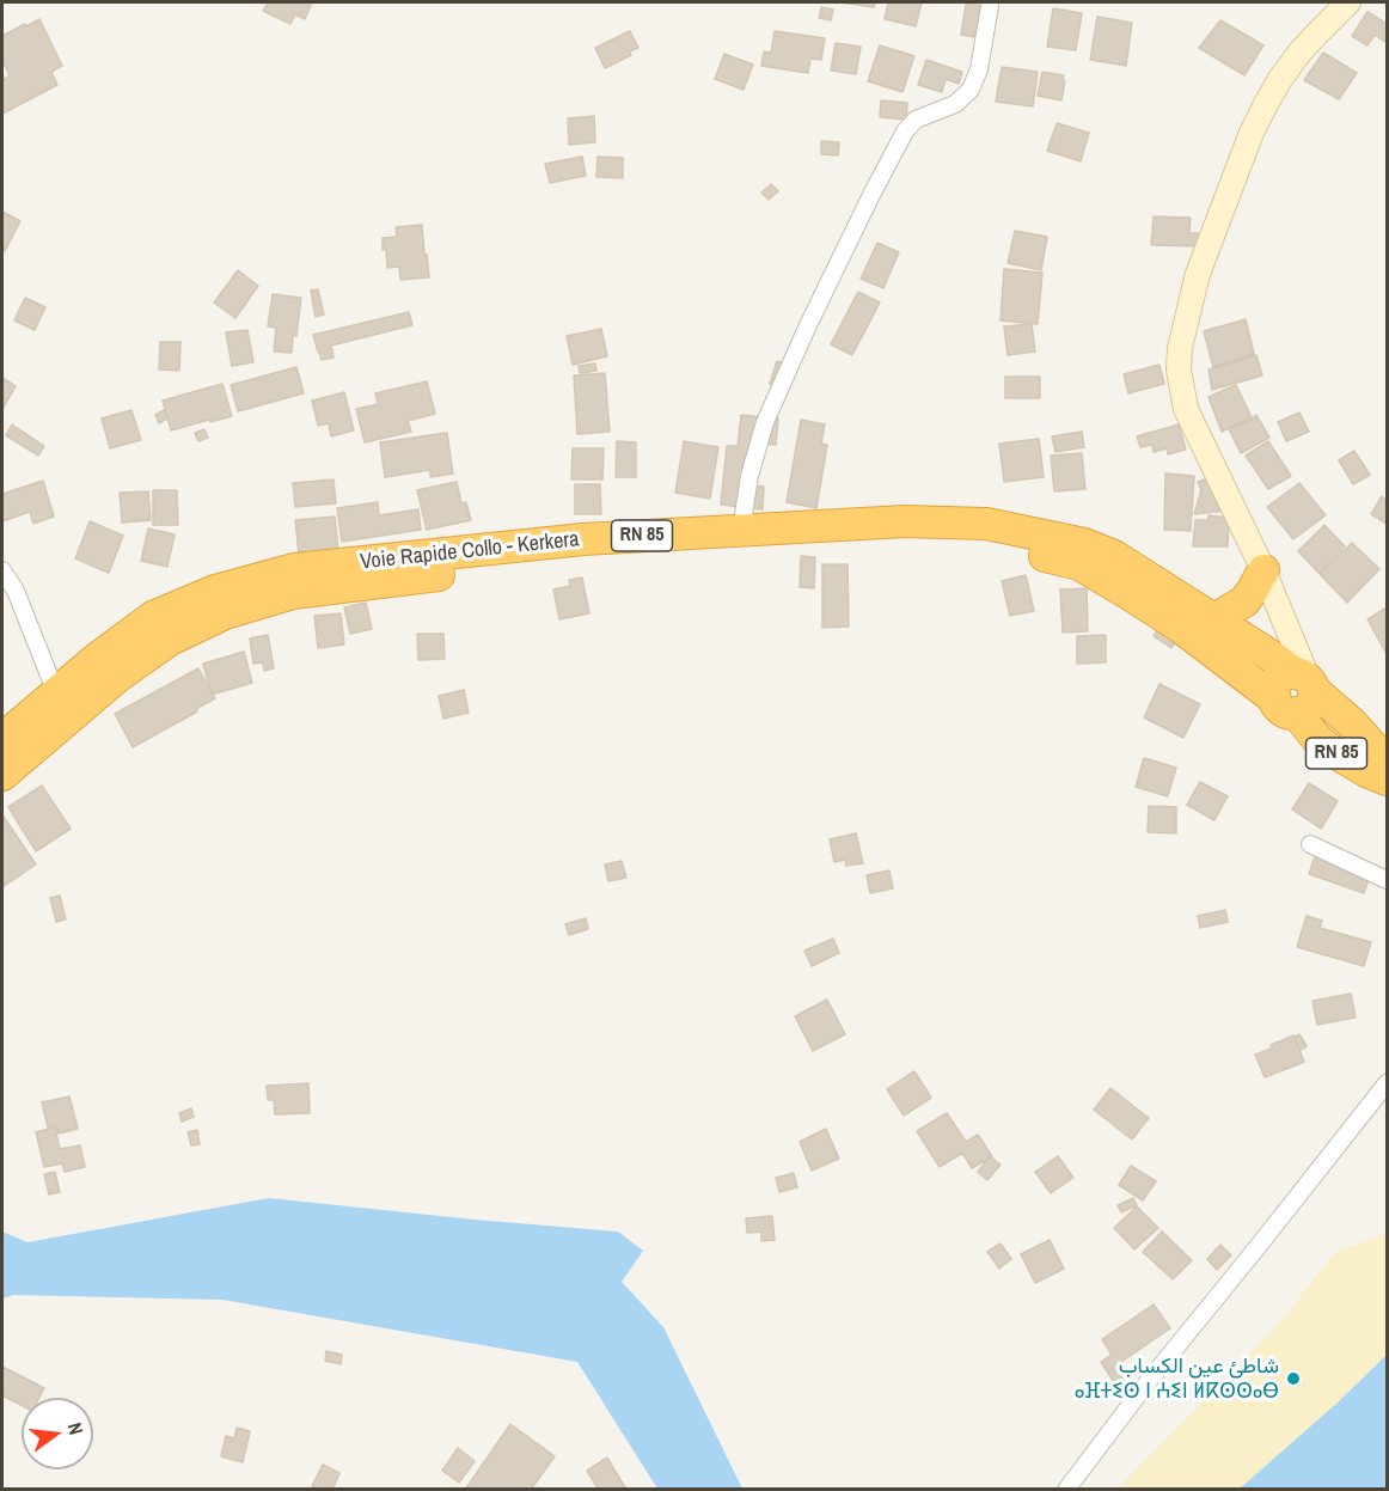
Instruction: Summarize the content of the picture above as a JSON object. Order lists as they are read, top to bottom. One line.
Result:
{"streets":{"highway":["RN 85","Voie Rapide Collo - Kerkera"]},"places":["شاطئ عين الكساب ⴰⴼⵜⵉⵙ ⵏ ⵄⵉⵏ ⵍⴽⵙⵙⴰⴱ"],"north":"right"}
